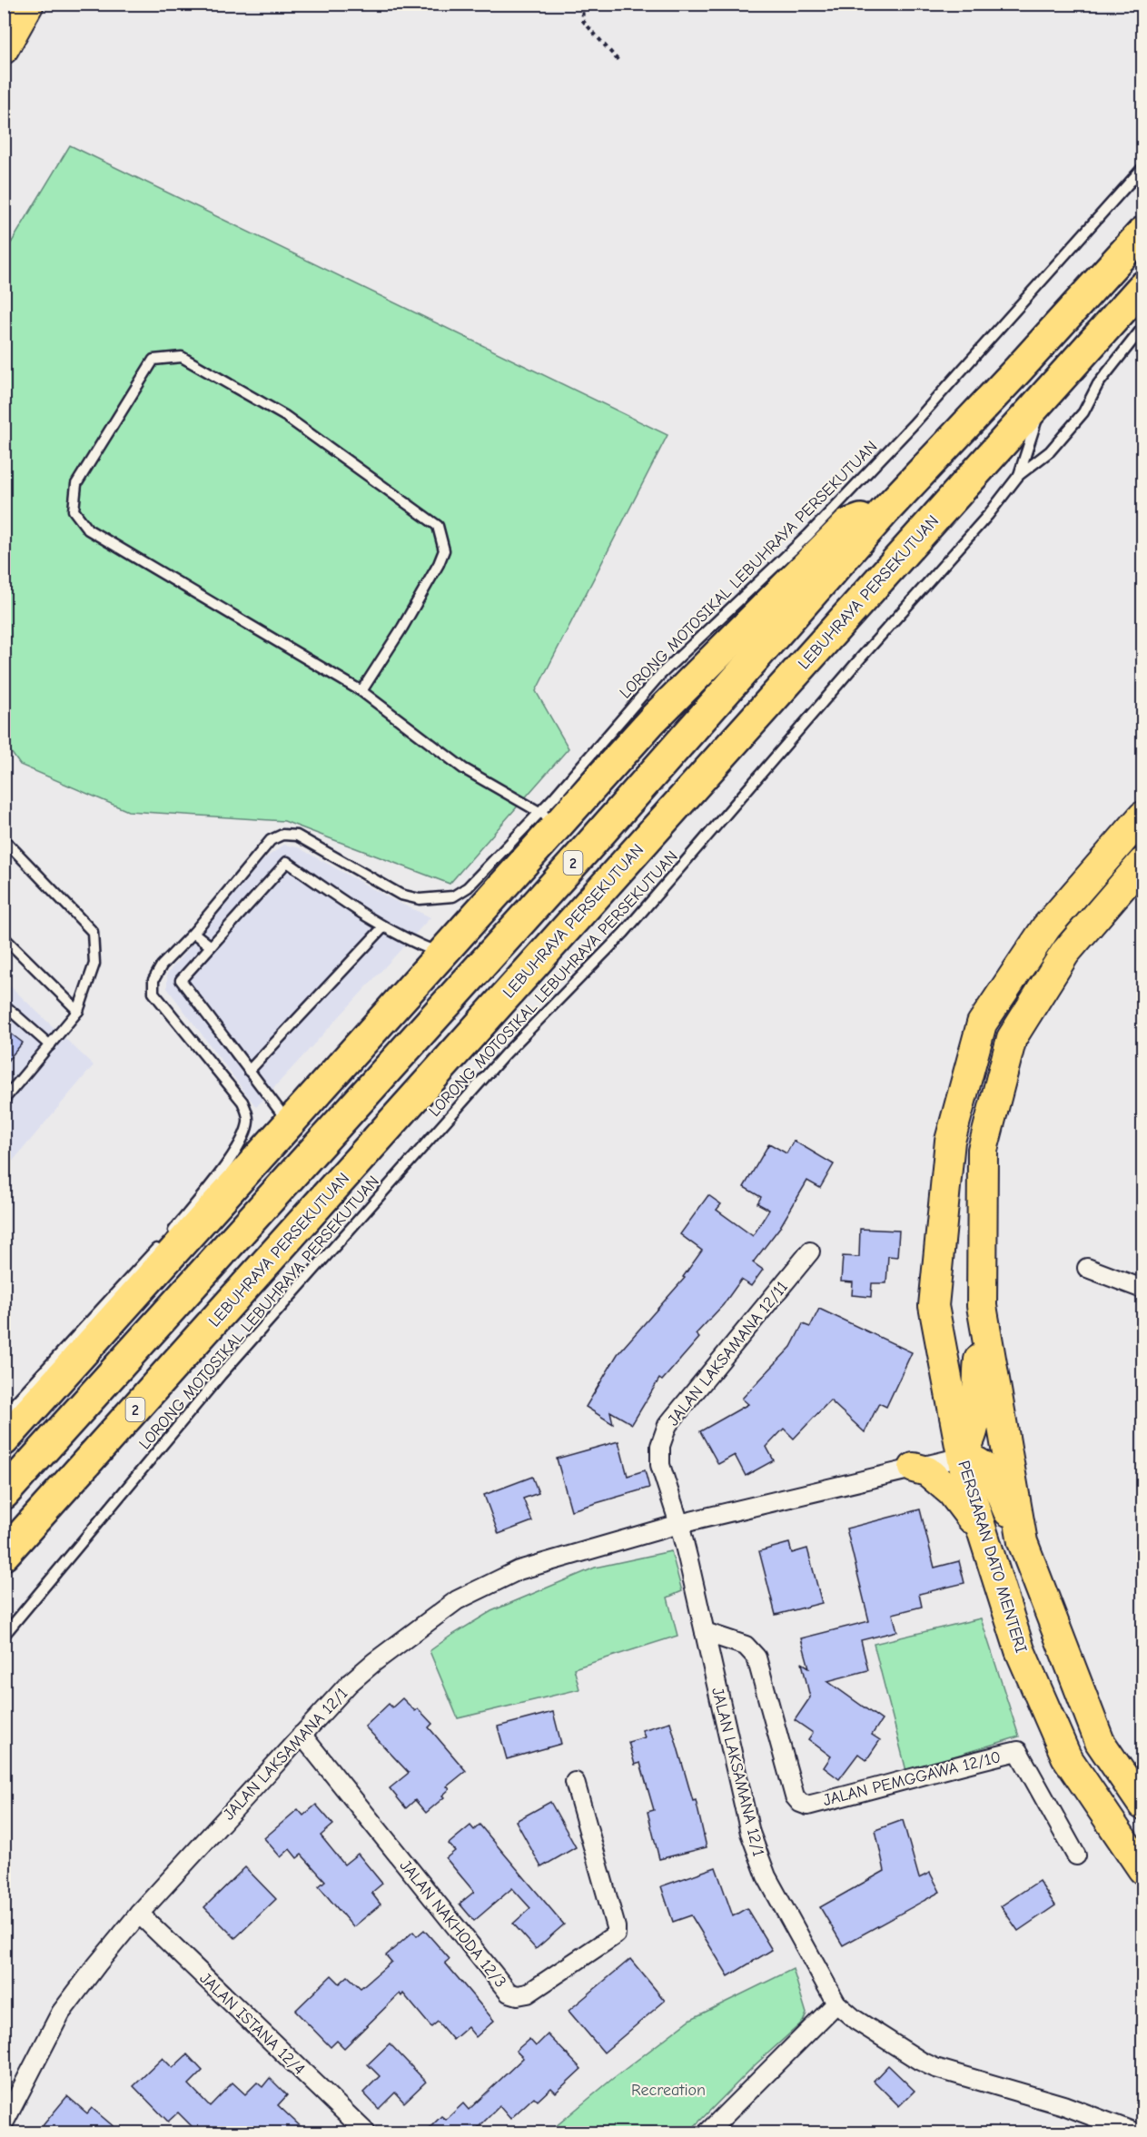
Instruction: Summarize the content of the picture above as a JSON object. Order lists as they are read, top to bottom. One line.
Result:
{"streets":{"highway":["LEBUHRAYA PERSEKUTUAN","2"],"main road":["PERSIARAN DATO MENTERI"],"street":["JALAN LAKSAMANA 12/11","JALAN LAKSAMANA 12/1","JALAN PEMGGAWA 12/10","JALAN NAKHODA 12/3","JALAN ISTANA 12/4"],"lane":["LORONG MOTOSIKAL LEBUHRAYA PERSEKUTUAN"]},"crossings":[["JALAN LAKSAMANA 12/11","JALAN LAKSAMANA 12/1"],["PERSIARAN DATO MENTERI","JALAN LAKSAMANA 12/1"],["JALAN LAKSAMANA 12/1","JALAN PEMGGAWA 12/10"],["JALAN LAKSAMANA 12/1","JALAN NAKHODA 12/3"],["JALAN LAKSAMANA 12/1","JALAN ISTANA 12/4"]],"parks":["Recreation"]}
